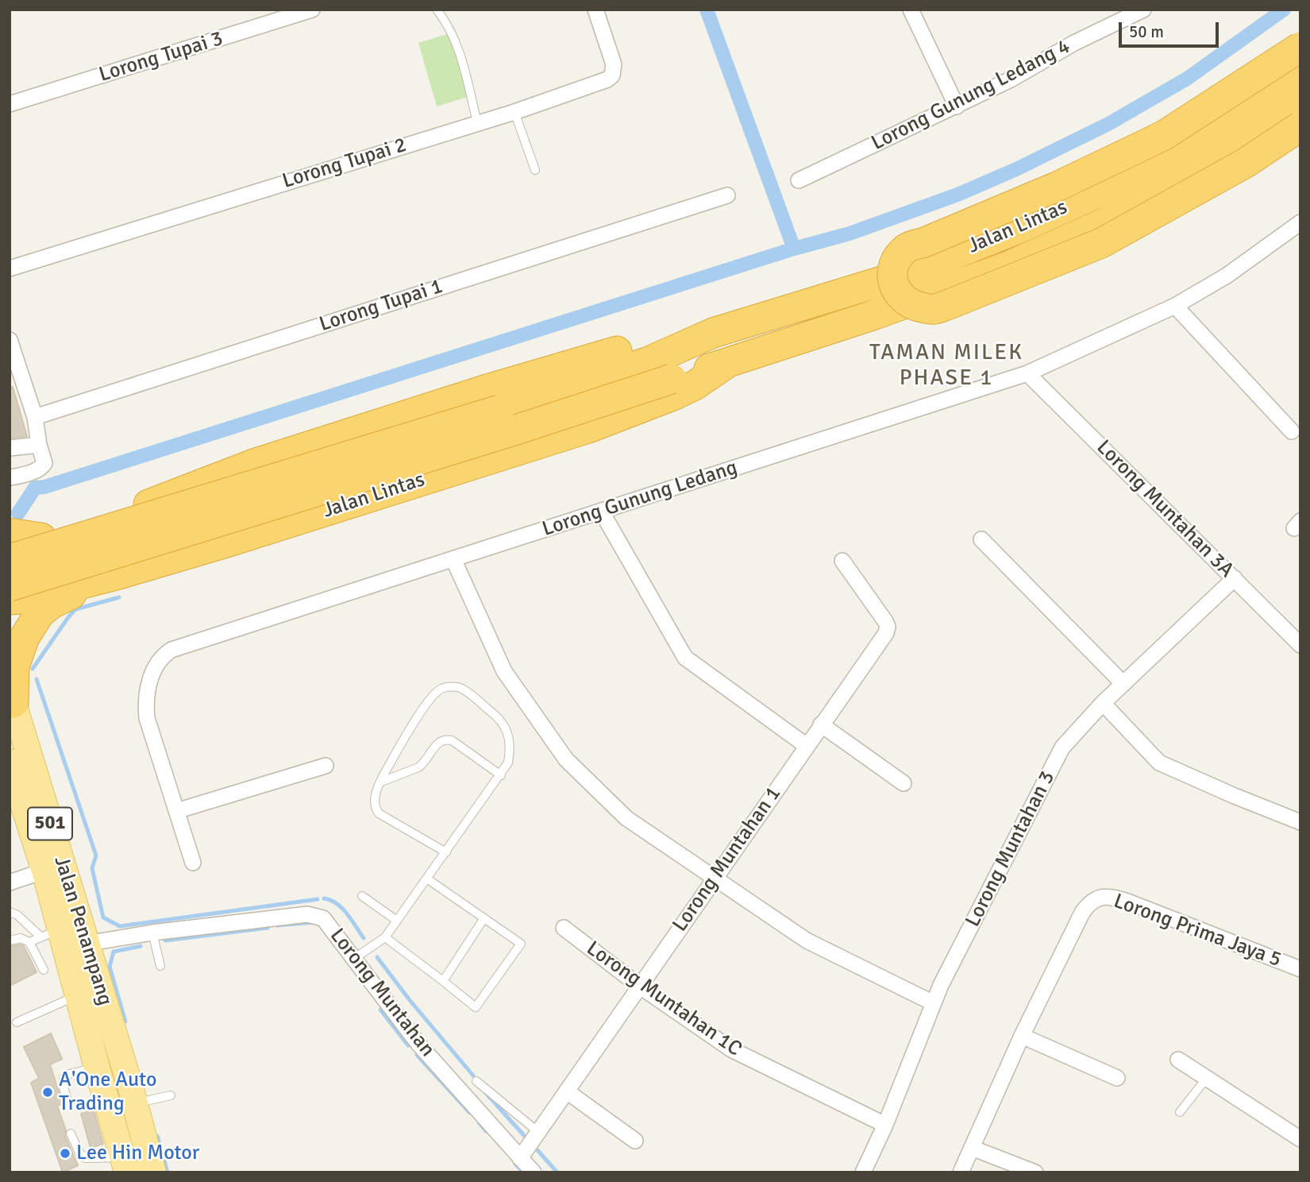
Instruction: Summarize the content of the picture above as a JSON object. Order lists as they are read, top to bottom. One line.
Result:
{"streets":{"highway":["Jalan Lintas"],"main road":["501","Jalan Penampang"],"street":["Lorong Tupai 3","Lorong Gunung Ledang 4","Lorong Tupai 2","Lorong Tupai 1","Lorong Gunung Ledang","Lorong Muntahan 3A","Lorong Muntahan 3","Lorong Muntahan 1","Lorong Prima Jaya 5","Lorong Muntahan","Lorong Muntahan 1C"]},"crossings":[["Lorong Gunung Ledang","Lorong Muntahan 3A"],["Lorong Muntahan 3A","Lorong Muntahan 3"],["Lorong Muntahan 3","Lorong Muntahan 1C"],["Lorong Muntahan 1","Lorong Muntahan"],["Lorong Muntahan 1","Lorong Muntahan 1C"],["Jalan Penampang","Lorong Muntahan"]],"districts":["TAMAN MILEK PHASE 1"],"places":["A'One Auto Trading","Lee Hin Motor"],"scale_bar":"50 m"}
